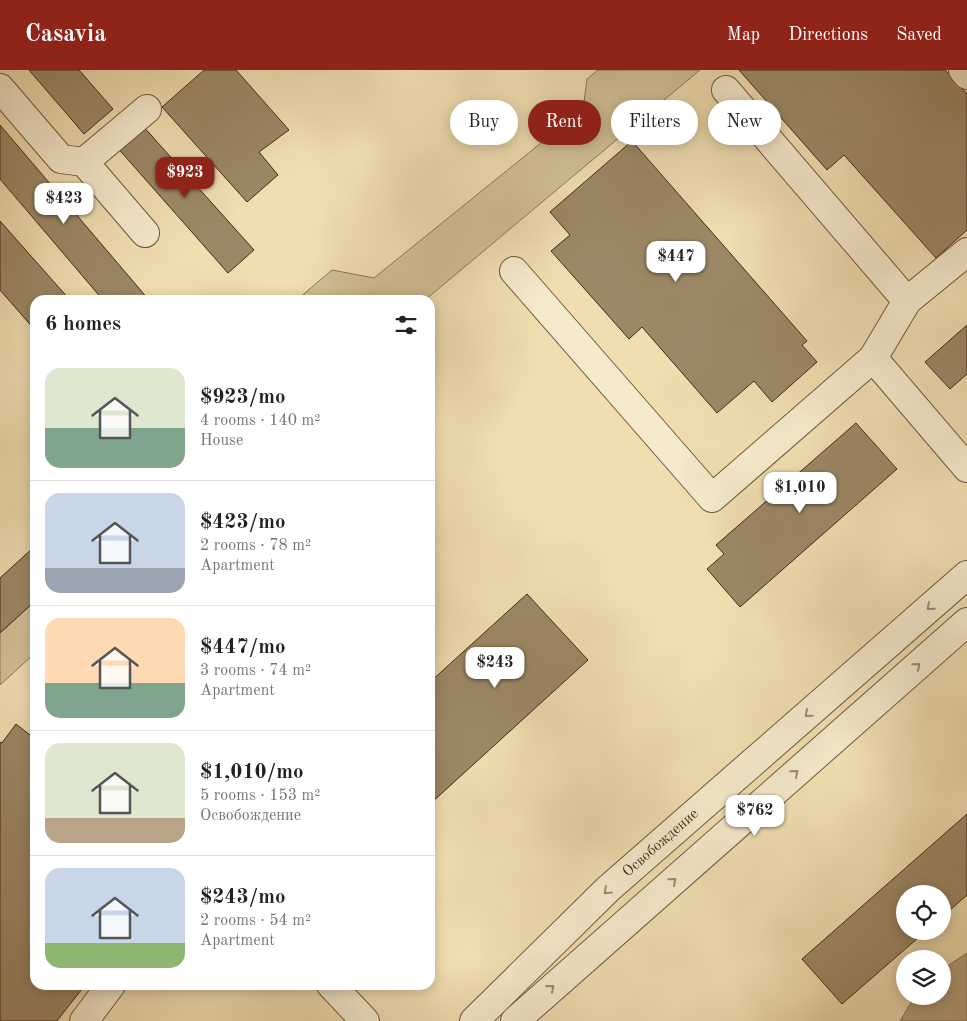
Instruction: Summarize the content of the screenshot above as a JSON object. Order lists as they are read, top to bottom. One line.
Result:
{"streets":{"street":["Освобождение"]},"page":{"header":"Casavia","nav":["Map","Directions","Saved"],"chip":["Buy","Rent","Filters","New"],"price":["$923","$423","$447","$1,010","$243","$762"],"heading":"6 homes","list":[{"name":"$923/mo","note":"4 rooms · 140 m² · House"},{"name":"$423/mo","note":"2 rooms · 78 m² · Apartment"},{"name":"$447/mo","note":"3 rooms · 74 m² · Apartment"},{"name":"$1,010/mo","note":"5 rooms · 153 m² · Освобождение"},{"name":"$243/mo","note":"2 rooms · 54 m² · Apartment"}]}}
